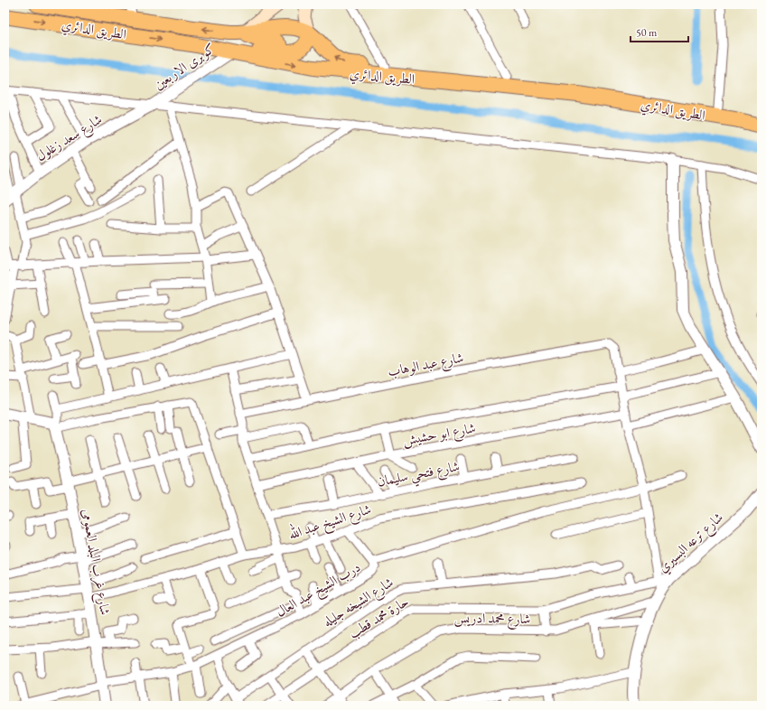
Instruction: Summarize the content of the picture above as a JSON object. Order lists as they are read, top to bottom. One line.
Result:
{"streets":{"highway":["الطريق الدائري"],"street":["كوبرى الاربعين","شارع سعد زغلول","شارع عبد الوهاب","شارع ابو حشيش","شارع فتحي سليمان","شارع الشيخ عبد الله","شارع ترعه البسيري","شارع غرب البلد العمومى","درب الشيخ عبد العال","شارع الشيخه جليله","حارة محمد قطب","شارع محمد ادريس"]},"crossings":[["الطريق الدائري","كوبرى الاربعين"],["كوبرى الاربعين","شارع سعد زغلول"],["شارع الشيخ عبد الله","شارع غرب البلد العمومى"],["شارع ترعه البسيري","حارة محمد قطب"],["شارع ترعه البسيري","شارع محمد ادريس"],["شارع غرب البلد العمومى","درب الشيخ عبد العال"]],"scale_bar":"50 m"}
